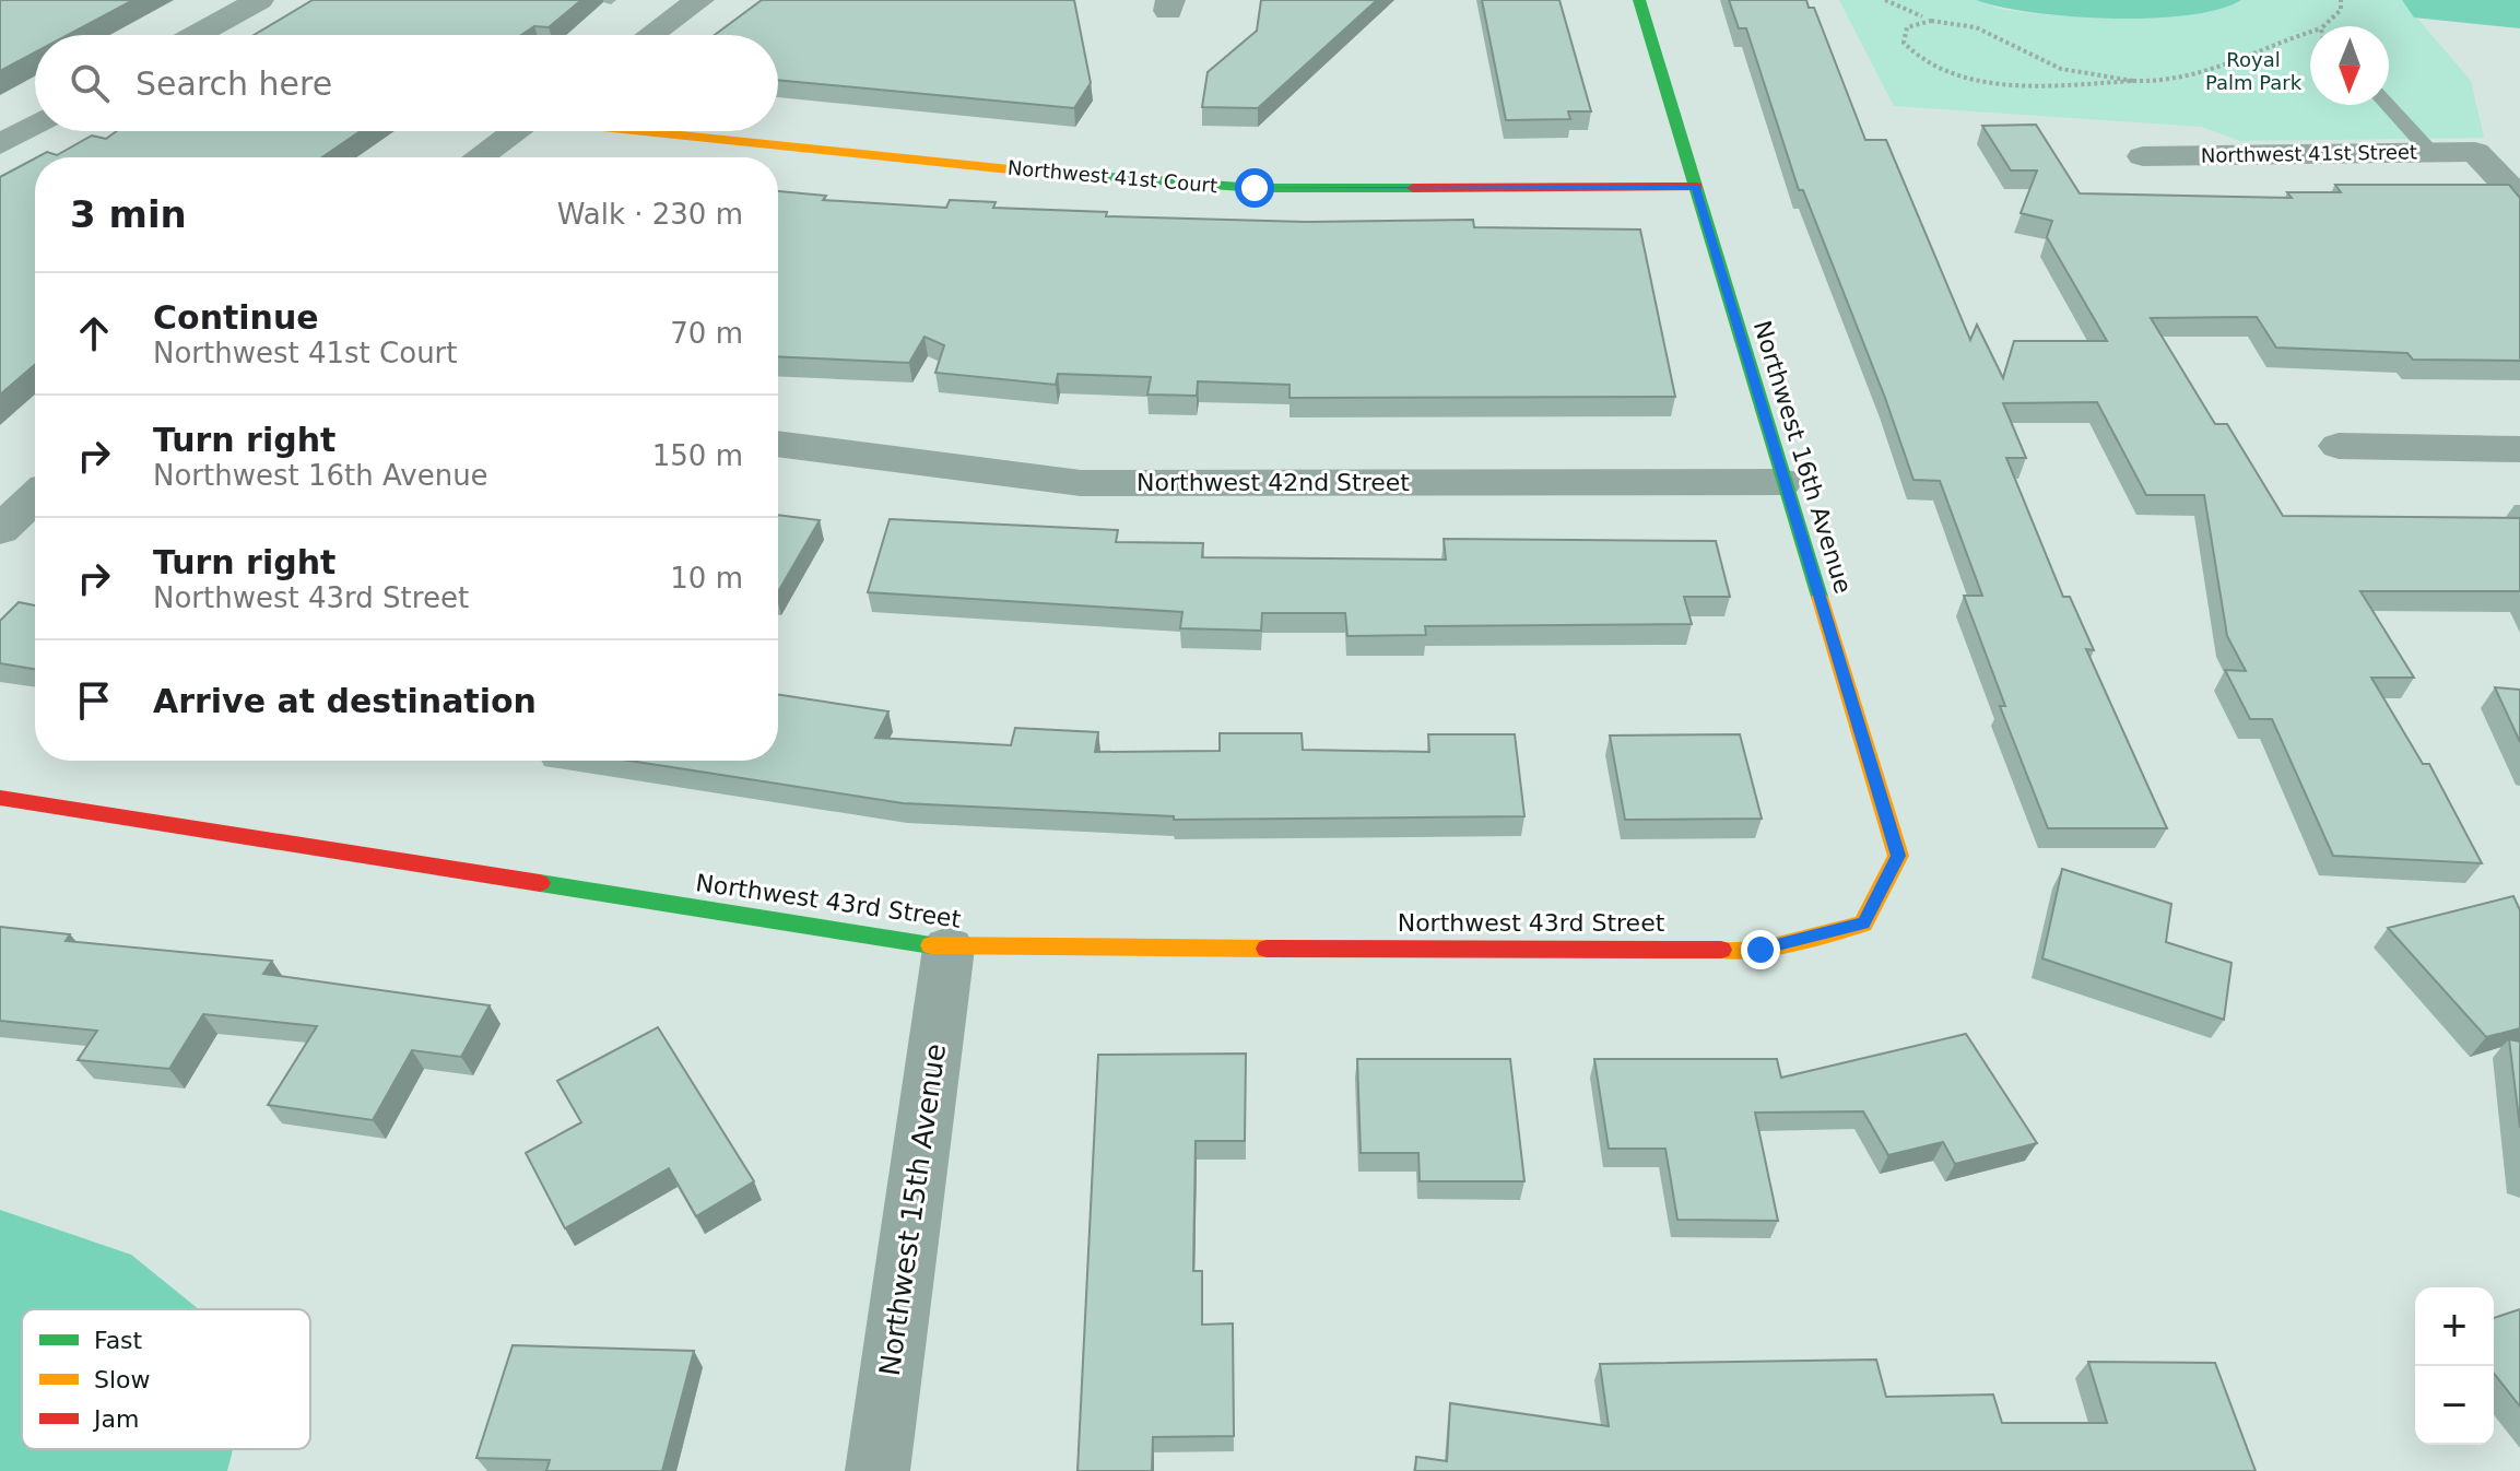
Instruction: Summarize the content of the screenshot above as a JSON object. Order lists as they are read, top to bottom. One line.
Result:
{"streets":{"street":["Northwest 41st Street","Northwest 41st Court","Northwest 16th Avenue","Northwest 42nd Street","Northwest 43rd Street","Northwest 15th Avenue"]},"crossings":[["Northwest 41st Court","Northwest 16th Avenue"],["Northwest 16th Avenue","Northwest 42nd Street"],["Northwest 16th Avenue","Northwest 43rd Street"],["Northwest 43rd Street","Northwest 15th Avenue"]],"parks":["Royal Palm Park"],"legend":["Fast","Slow","Jam"],"north":"bottom","page":{"search":"Search here","heading":["3 min","Walk · 230 m"],"list":[["Continue","Northwest 41st Court","70 m"],["Turn right","Northwest 16th Avenue","150 m"],["Turn right","Northwest 43rd Street","10 m"],"Arrive at destination"],"map_buttons":["+","−"]}}
